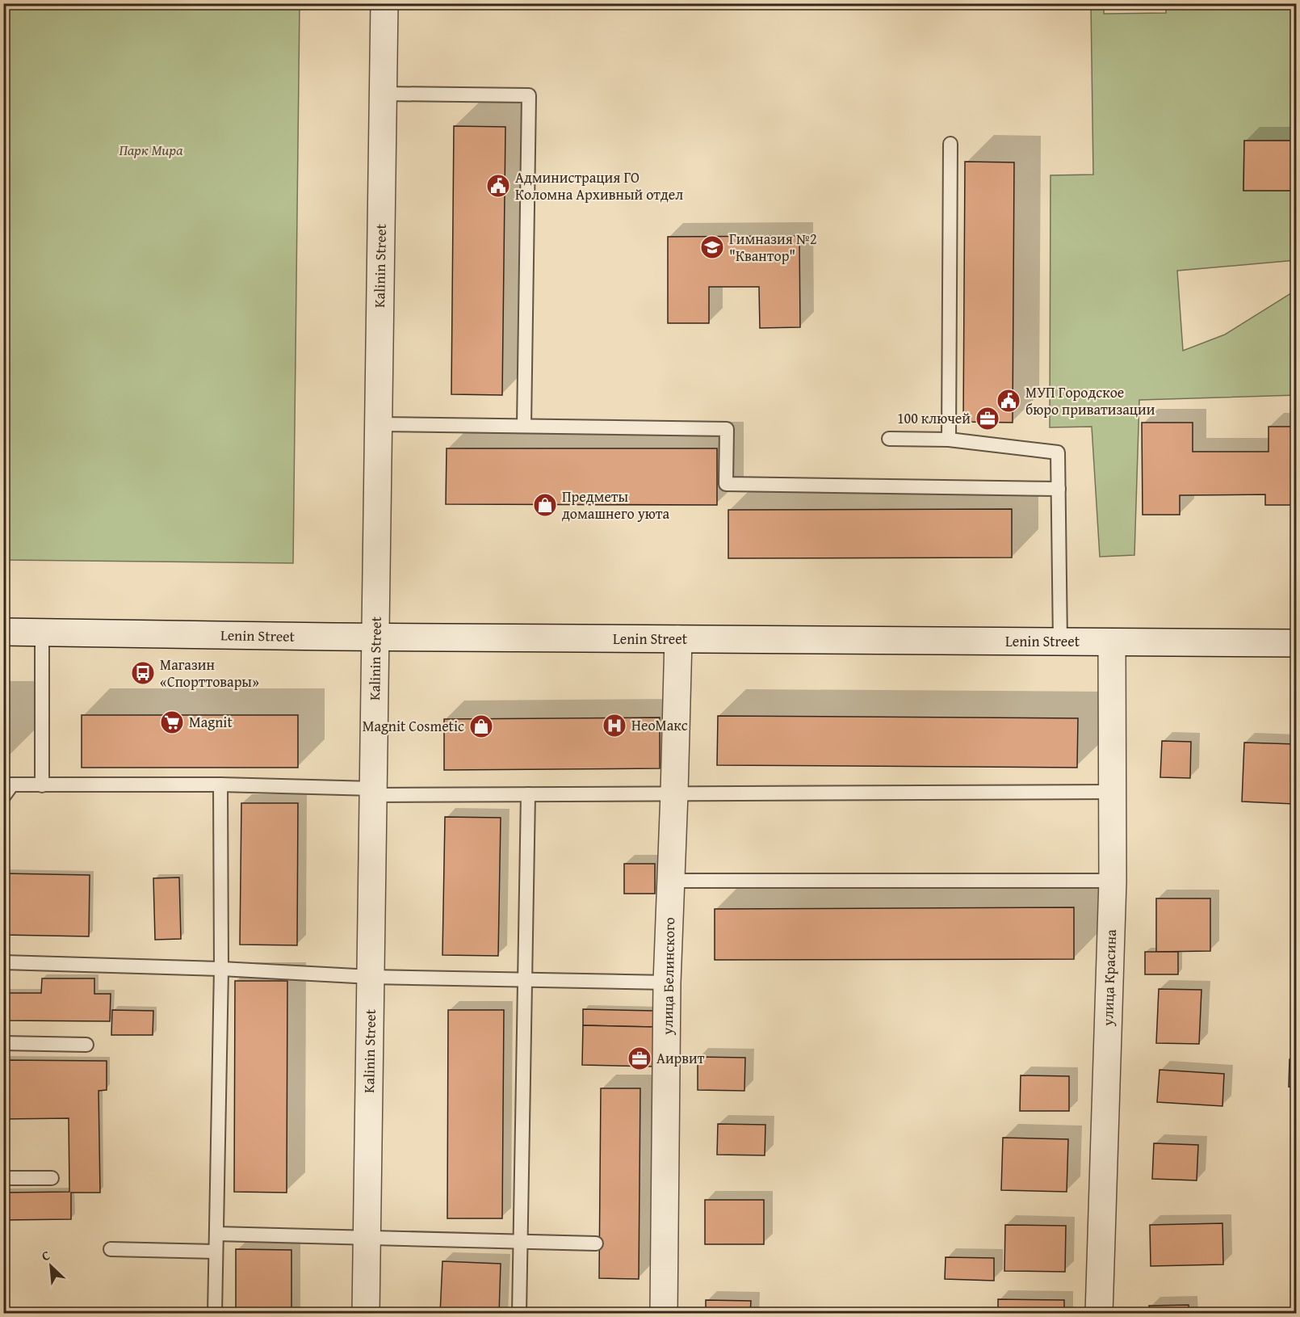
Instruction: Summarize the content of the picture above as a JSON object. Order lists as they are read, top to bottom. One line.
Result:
{"streets":{"street":["Kalinin Street","Lenin Street","улица Белинского","улица Красина"]},"crossings":[["Kalinin Street","Lenin Street"],["Lenin Street","улица Белинского"],["Lenin Street","улица Красина"]],"parks":["Парк Мира"],"places":{"public building":["Администрация ГО Коломна Архивный отдел","МУП Городское бюро приватизации"],"school or university":["Гимназия №2 \"Квантор\""],"office":["100 ключей","Аирвит"],"shop":["Предметы домашнего уюта","Magnit Cosmetic"],"bus stop":["Магазин «Спорттовары»"],"supermarket":["Magnit"],"hospital":["НеоМакс"]},"north":"top left"}
